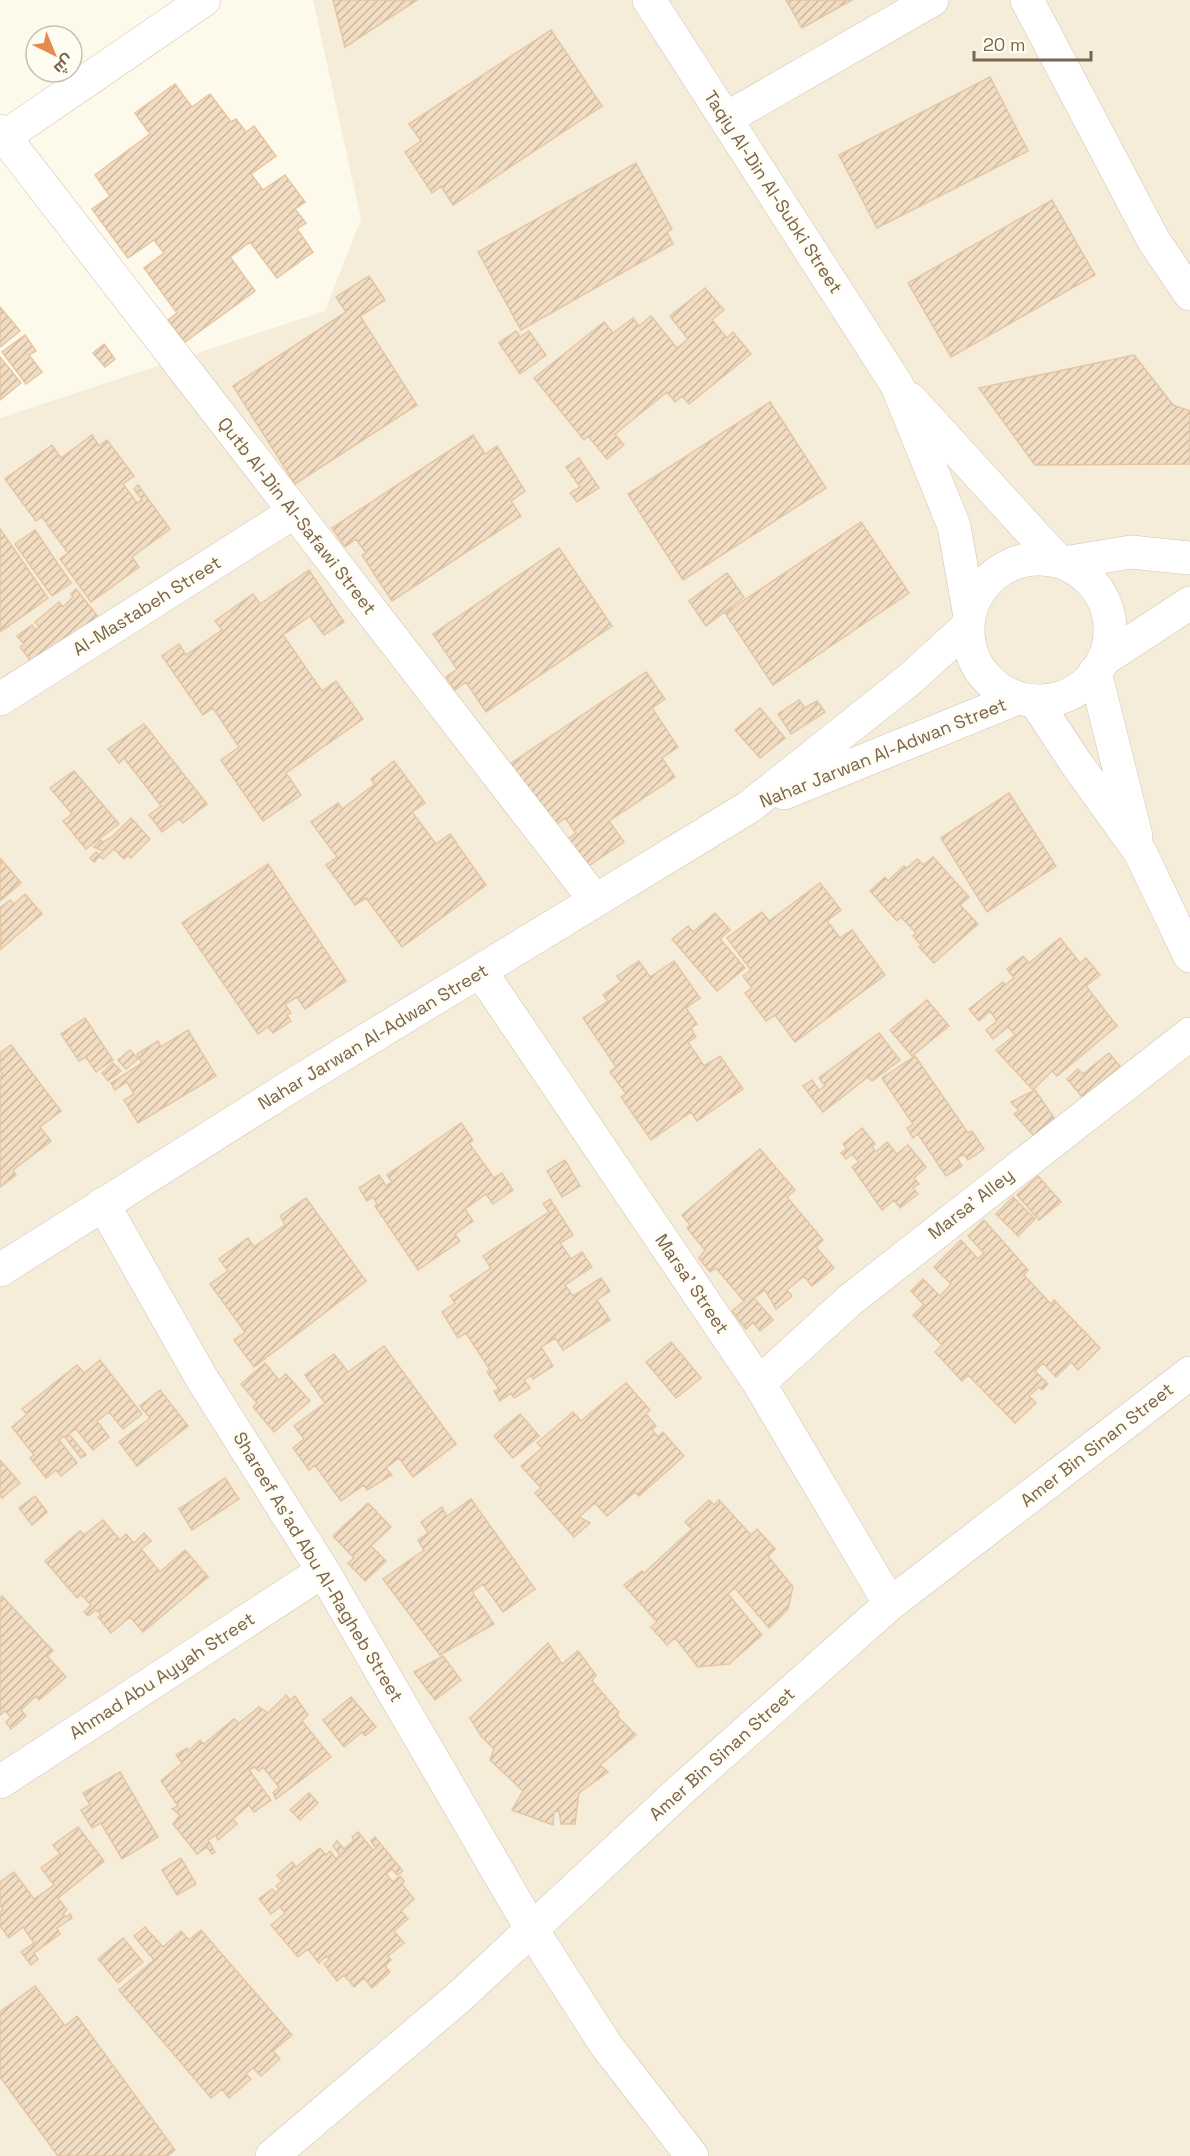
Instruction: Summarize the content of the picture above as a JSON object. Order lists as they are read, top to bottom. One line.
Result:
{"streets":{"street":["Taqiy Al-Din Al-Subki Street","Qutb Al-Din Al-Safawi Street","Al-Mastabeh Street","Nahar Jarwan Al-Adwan Street","Marsa' Alley","Marsa' Street","Amer Bin Sinan Street","Shareef As'ad Abu Al-Ragheb Street","Ahmad Abu Ayyah Street"]},"crossings":[["Taqiy Al-Din Al-Subki Street","Nahar Jarwan Al-Adwan Street"],["Qutb Al-Din Al-Safawi Street","Al-Mastabeh Street"],["Qutb Al-Din Al-Safawi Street","Nahar Jarwan Al-Adwan Street"],["Nahar Jarwan Al-Adwan Street","Marsa' Street"],["Nahar Jarwan Al-Adwan Street","Shareef As'ad Abu Al-Ragheb Street"],["Marsa' Alley","Marsa' Street"],["Marsa' Street","Amer Bin Sinan Street"],["Amer Bin Sinan Street","Shareef As'ad Abu Al-Ragheb Street"],["Shareef As'ad Abu Al-Ragheb Street","Ahmad Abu Ayyah Street"]],"scale_bar":"20 m","north":"bottom right"}
